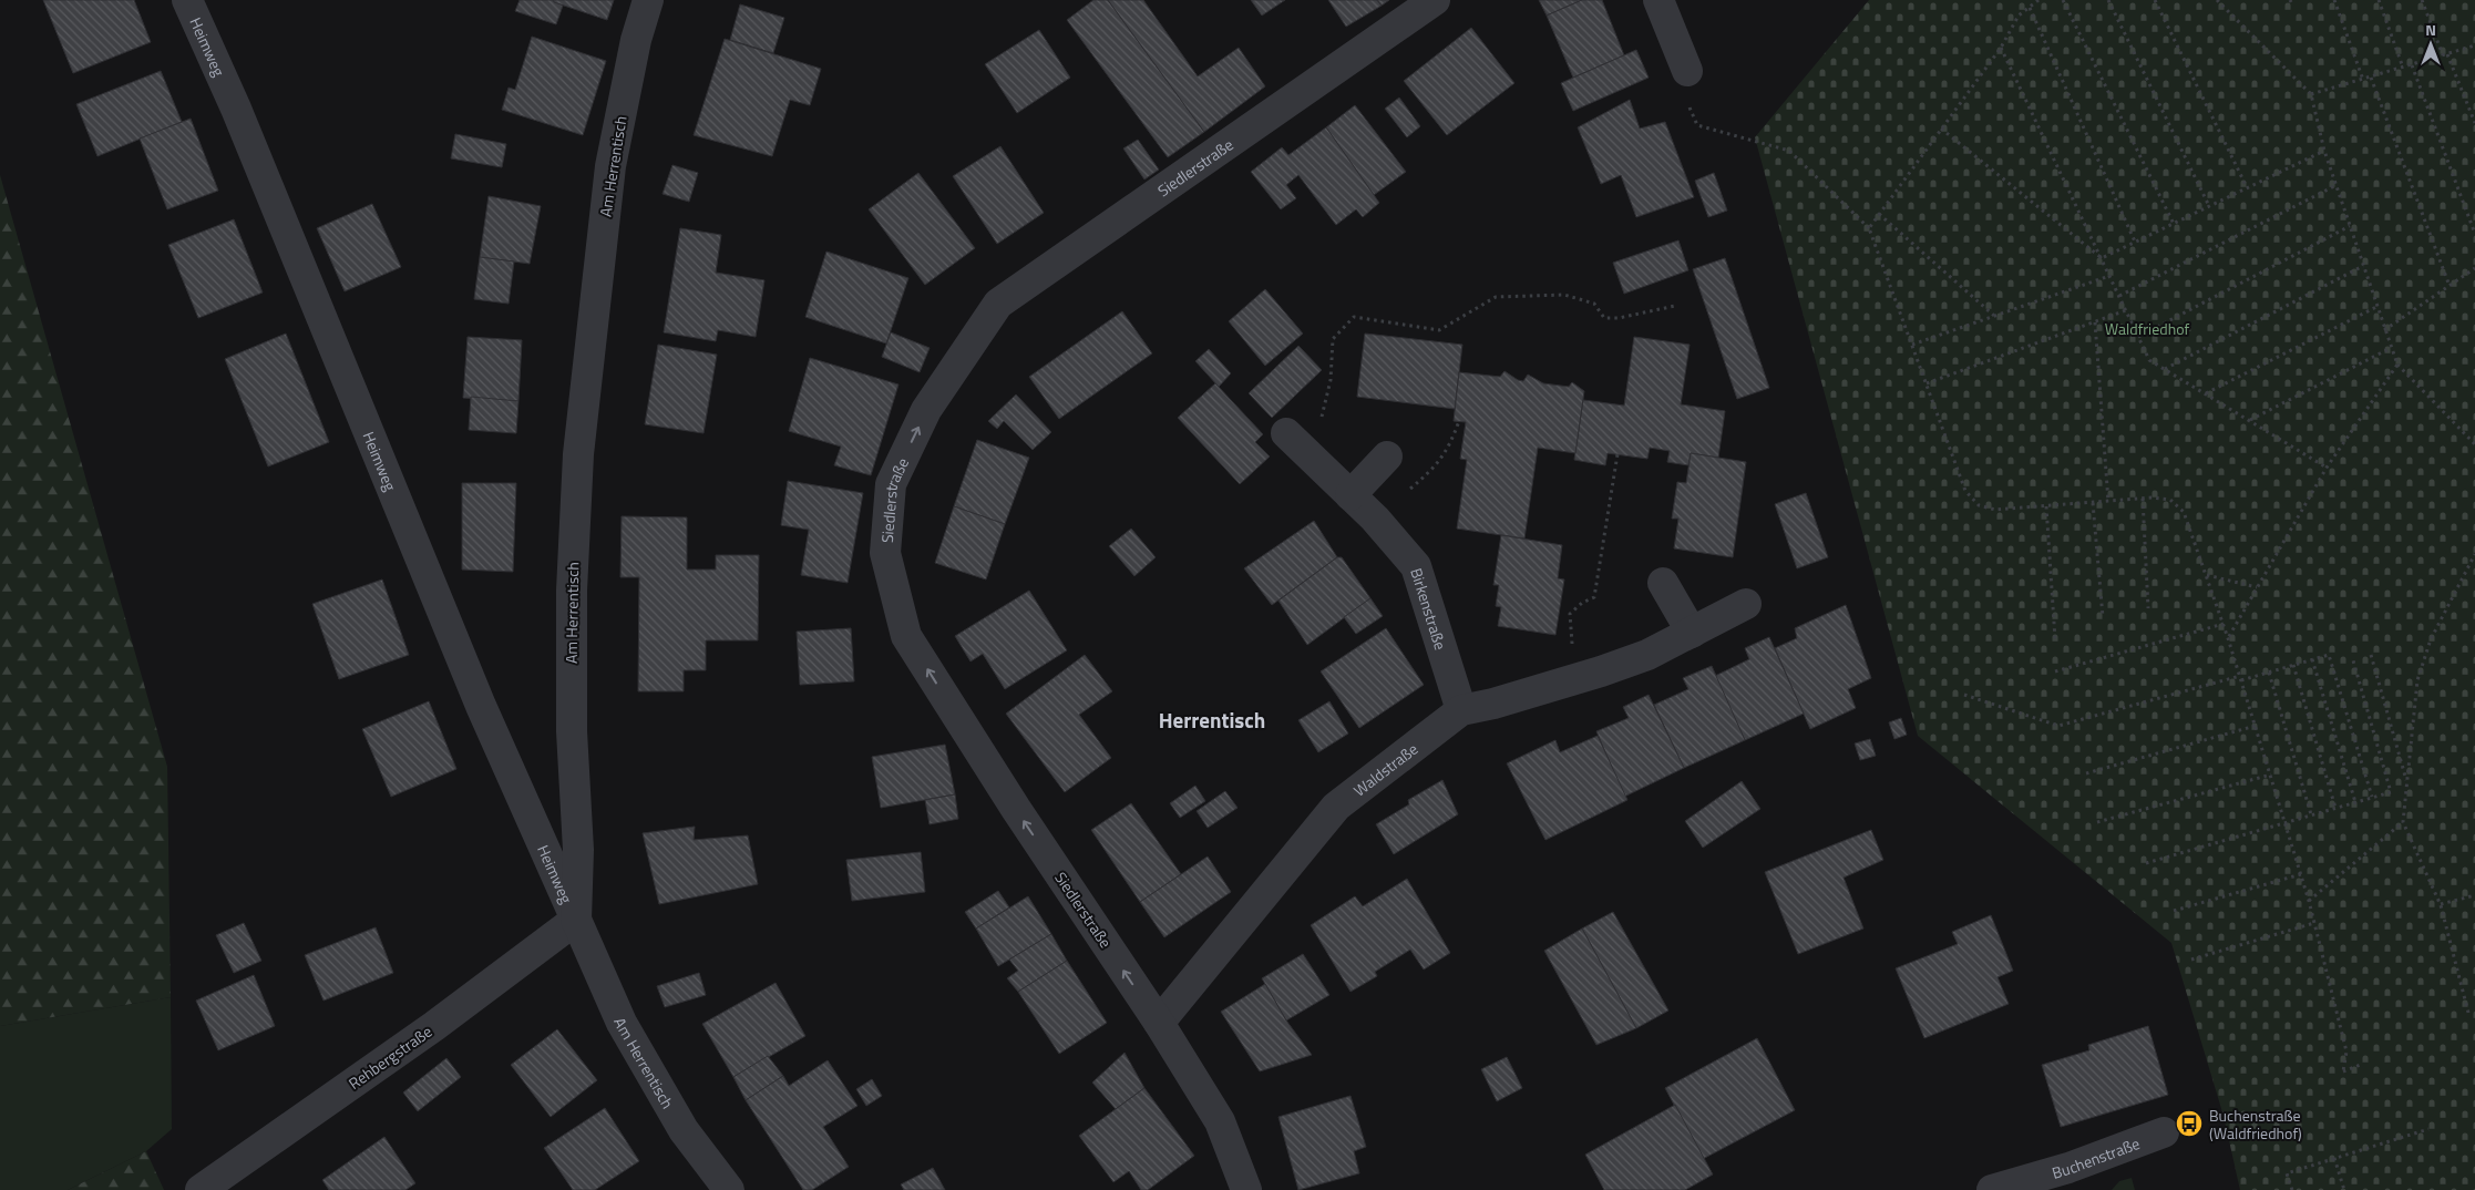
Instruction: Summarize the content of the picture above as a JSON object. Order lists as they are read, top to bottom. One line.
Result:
{"streets":{"street":["Heimweg","Am Herrentisch","Siedlerstraße","Birkenstraße","Waldstraße","Rehbergstraße","Buchenstraße"]},"crossings":[["Heimweg","Am Herrentisch"],["Heimweg","Rehbergstraße"],["Am Herrentisch","Rehbergstraße"],["Siedlerstraße","Waldstraße"],["Birkenstraße","Waldstraße"]],"districts":["Herrentisch"],"parks":["Waldfriedhof"],"places":{"bus stop":["Buchenstraße (Waldfriedhof)"]},"north":"top"}
